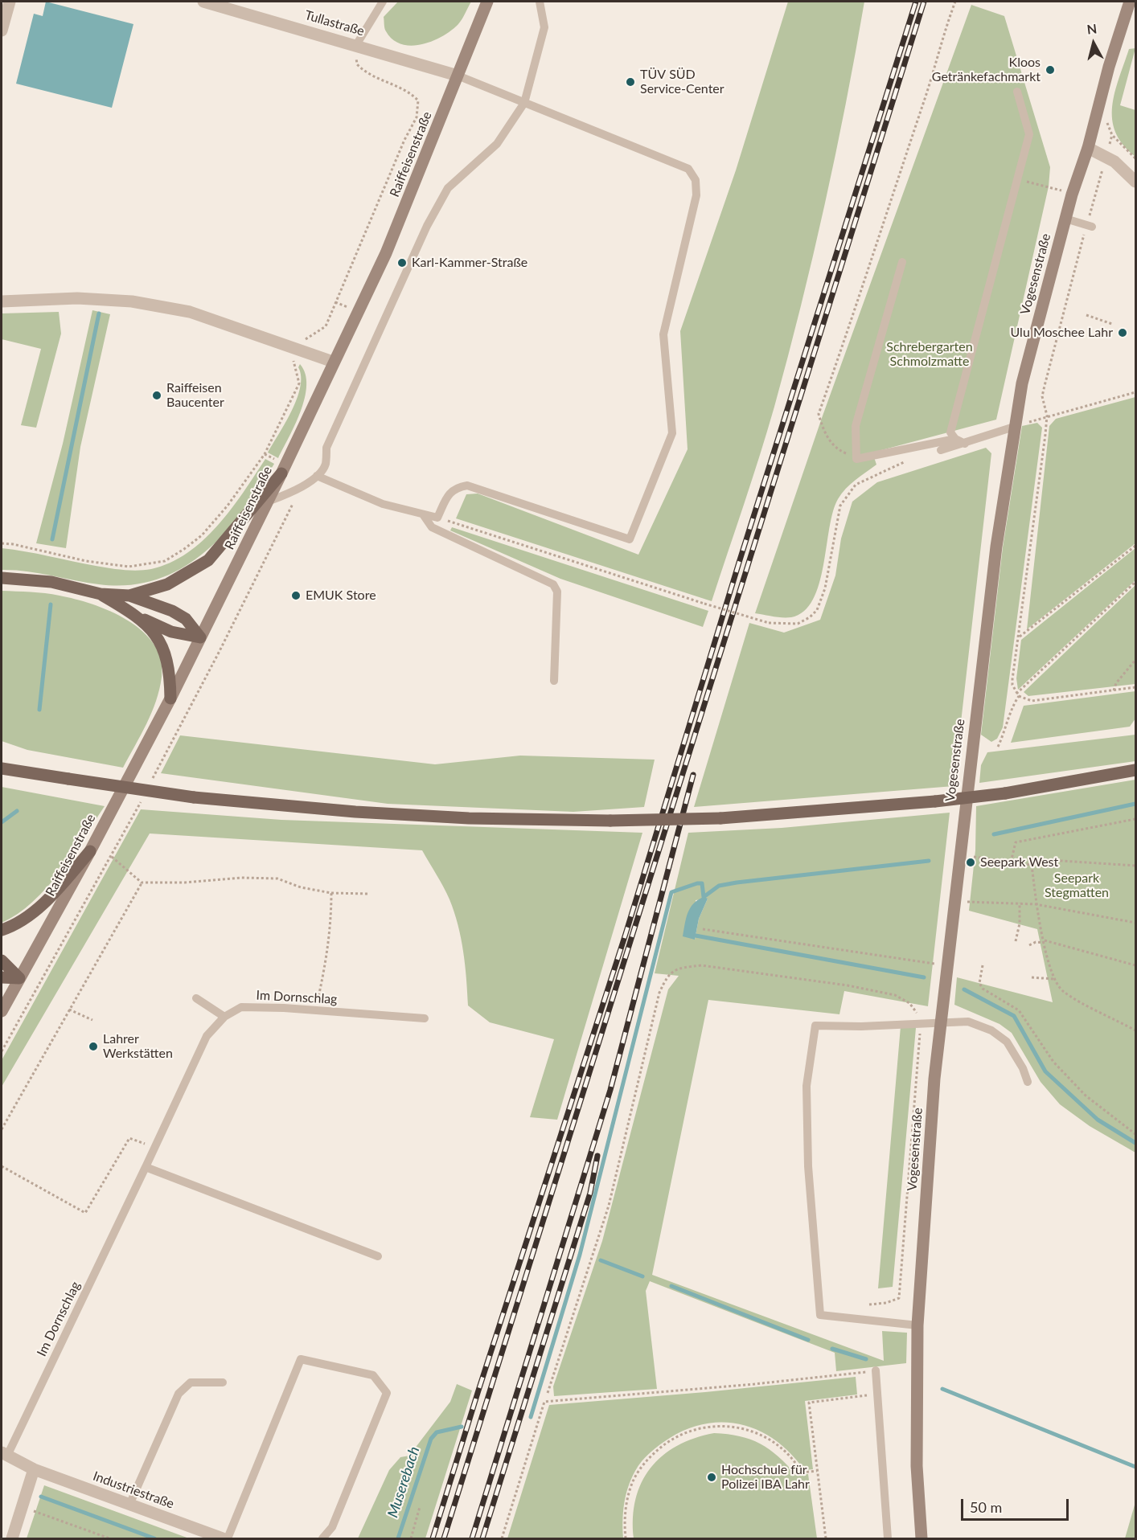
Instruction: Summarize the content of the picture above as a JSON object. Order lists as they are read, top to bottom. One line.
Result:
{"streets":{"street":["Tullastraße","Raiffeisenstraße","Vogesenstraße","Industriestraße"],"lane":["Im Dornschlag"]},"crossings":[["Tullastraße","Raiffeisenstraße"],["Im Dornschlag","Industriestraße"]],"water":["Muserebach"],"parks":["Schrebergarten Schmolzmatte","Seepark Stegmatten"],"places":["Kloos Getränkefachmarkt","TÜV SÜD Service-Center","Karl-Kammer-Straße","Ulu Moschee Lahr","Raiffeisen Baucenter","EMUK Store","Seepark West","Lahrer Werkstätten","Hochschule für Polizei IBA Lahr"],"scale_bar":"50 m","north":"top"}
